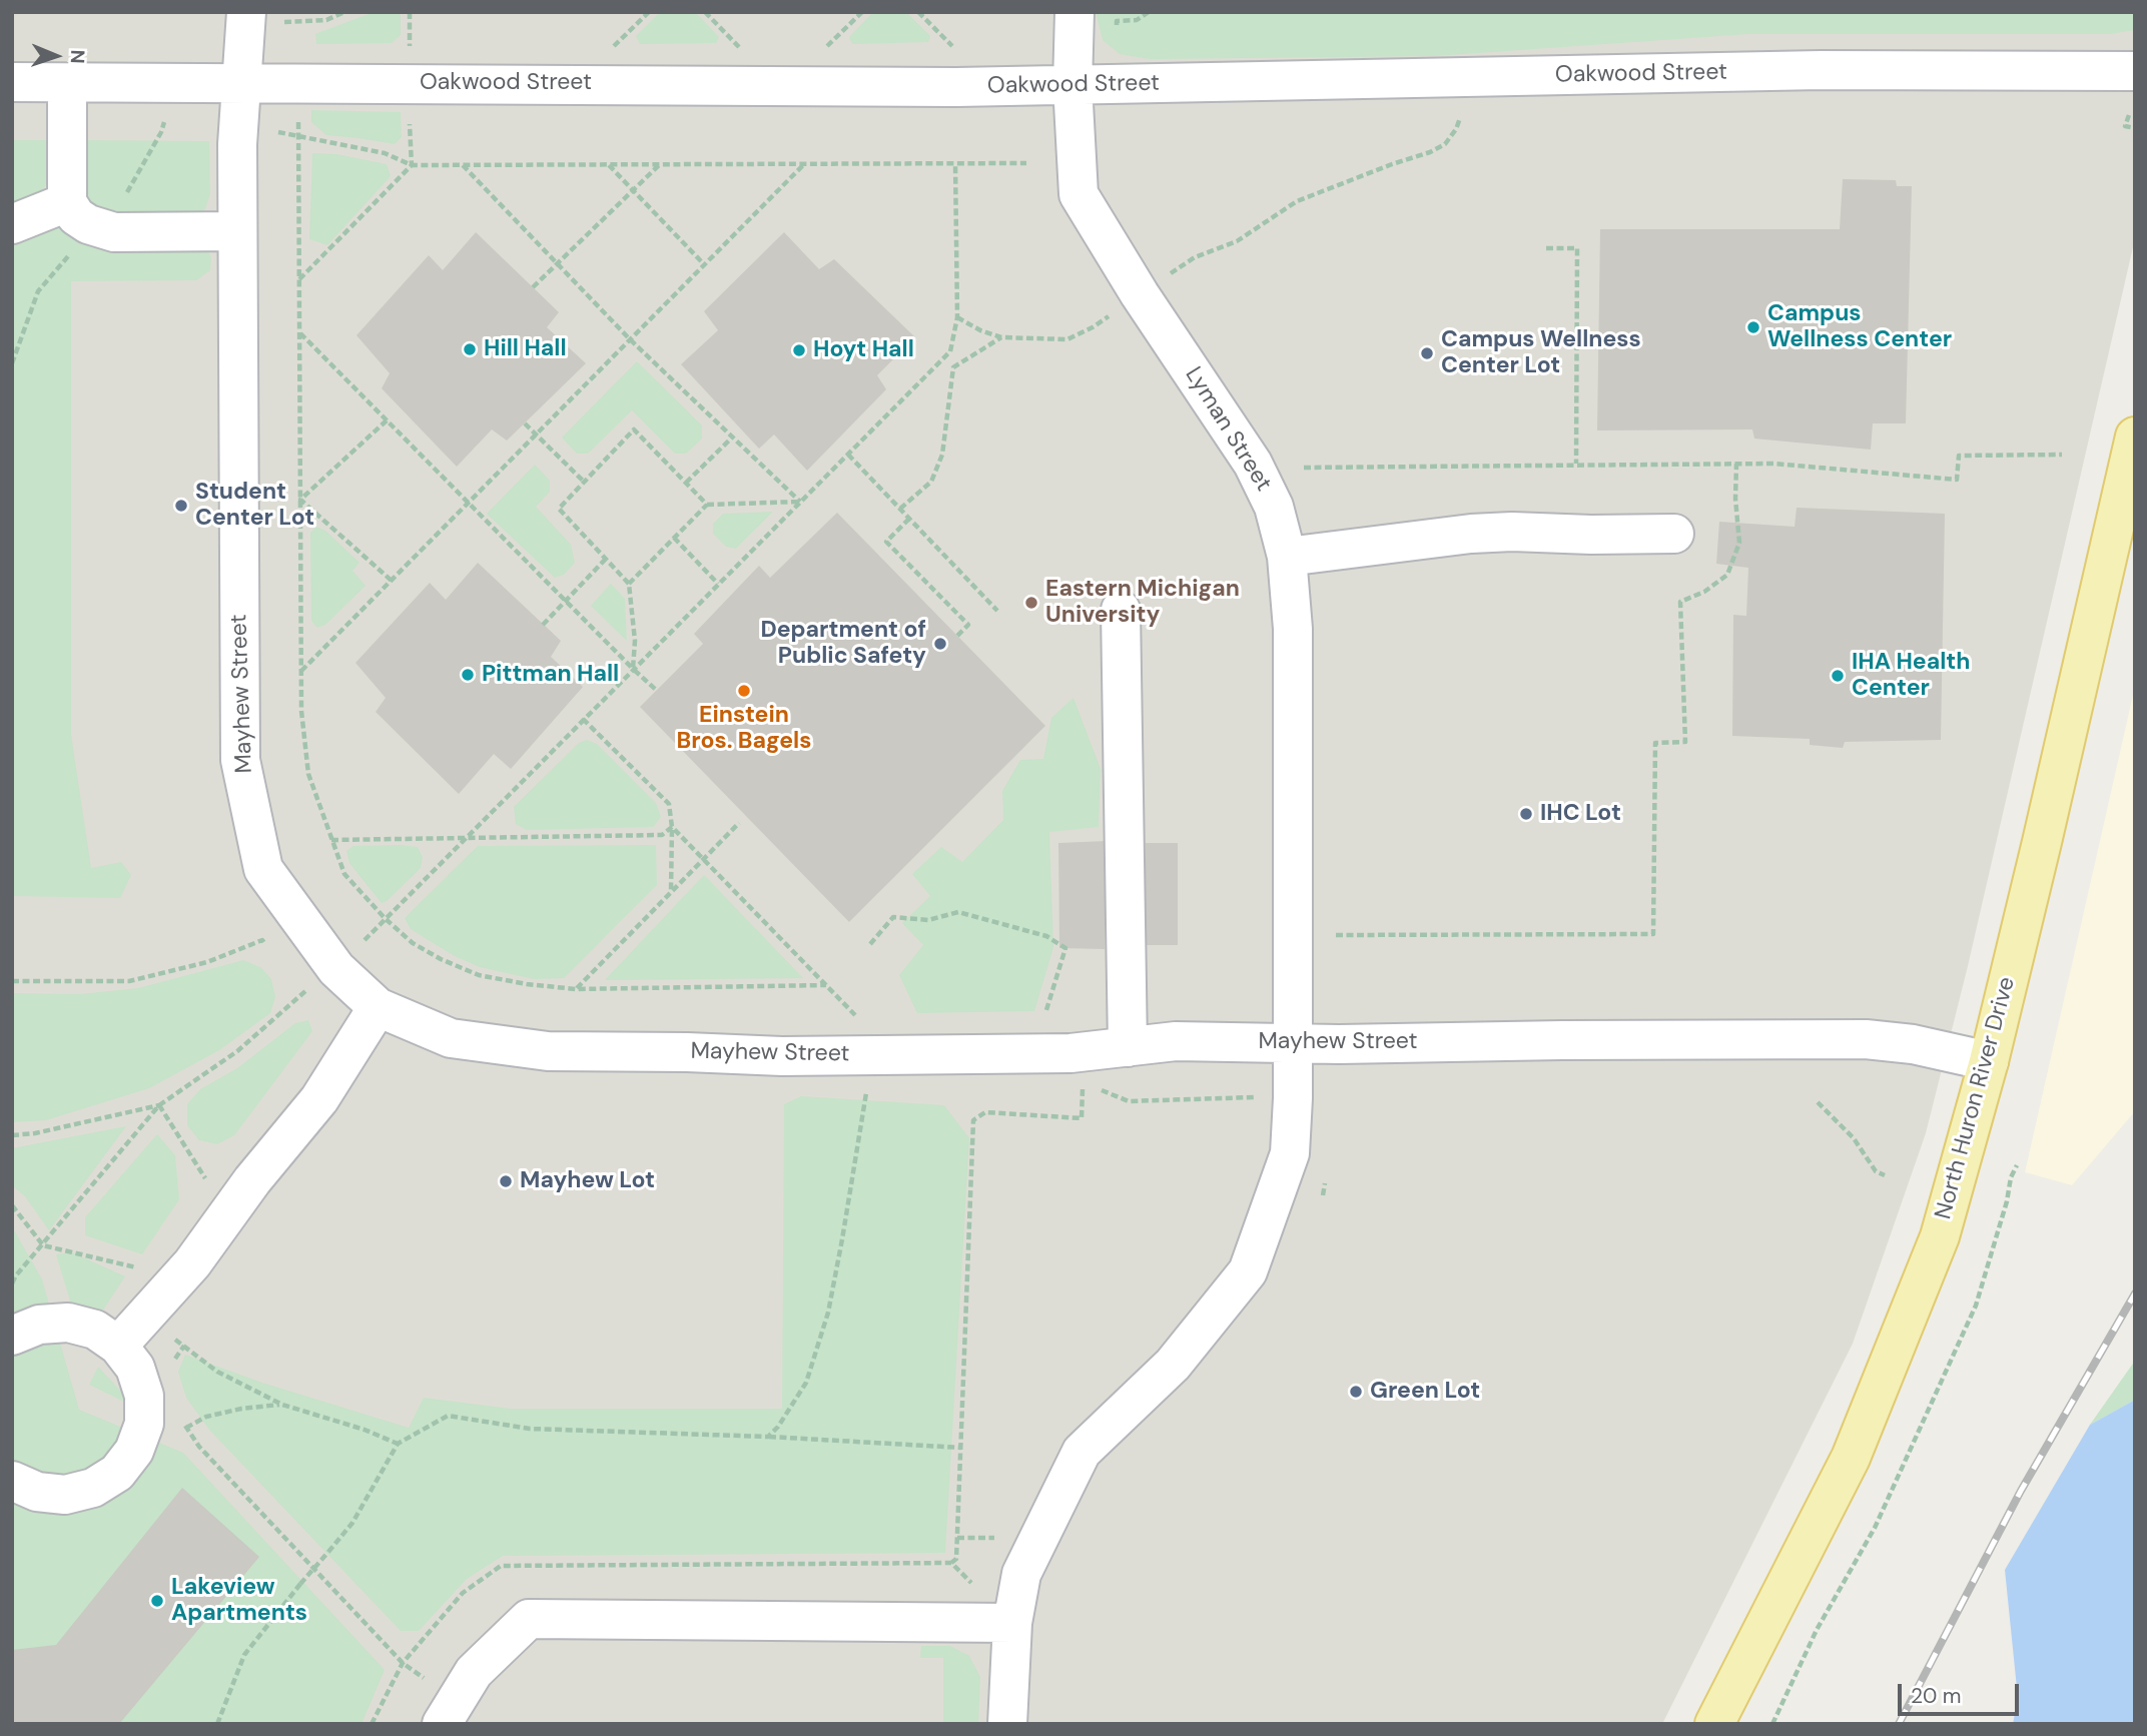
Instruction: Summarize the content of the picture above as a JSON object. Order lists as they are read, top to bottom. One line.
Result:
{"streets":{"main road":["North Huron River Drive"],"street":["Oakwood Street","Lyman Street","Mayhew Street"]},"crossings":[["Oakwood Street","Lyman Street"],["Oakwood Street","Mayhew Street"],["Lyman Street","Mayhew Street"],["Mayhew Street","North Huron River Drive"]],"places":["Campus Wellness Center","Hill Hall","Hoyt Hall","Campus Wellness Center Lot","Student Center Lot","Eastern Michigan University","Department of Public Safety","Pittman Hall","IHA Health Center","Einstein Bros. Bagels","IHC Lot","Mayhew Lot","Green Lot","Lakeview Apartments"],"scale_bar":"20 m","north":"right"}
